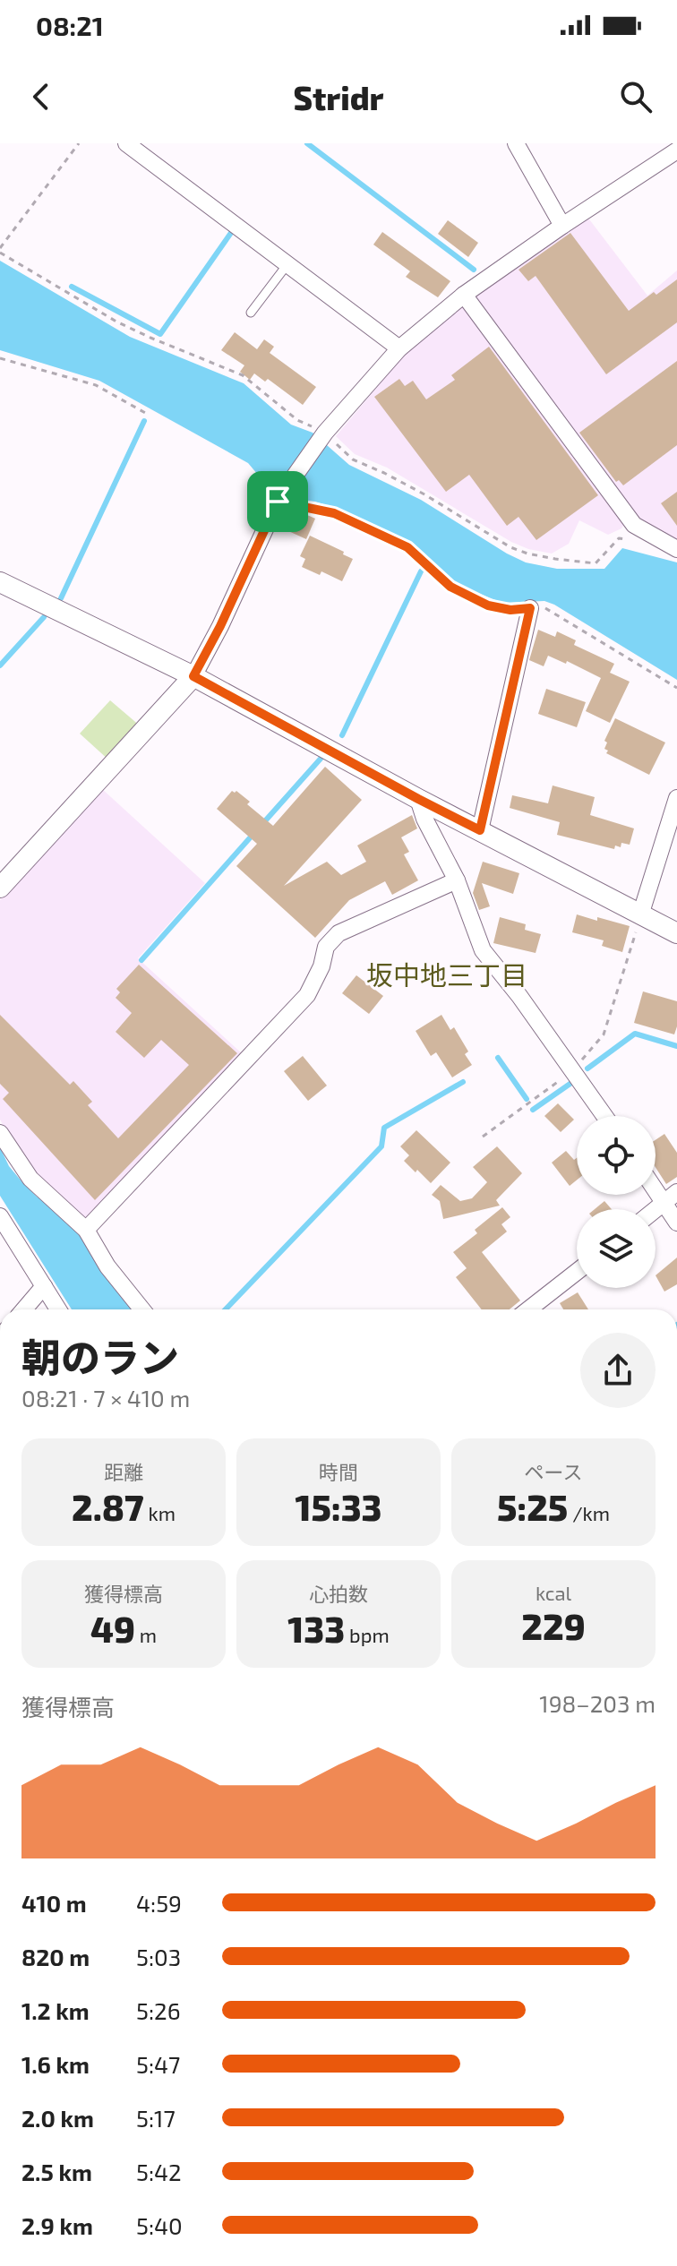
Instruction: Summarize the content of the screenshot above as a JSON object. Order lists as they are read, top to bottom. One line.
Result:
{"districts":["坂中地三丁目"],"page":{"status":"08:21","header":"Stridr","heading":["朝のラン","08:21 · 7 × 410 m"],"stats":[["距離","2.87 km"],["時間","15:33"],["ペース","5:25 /km"],["獲得標高","49 m"],["心拍数","133 bpm"],["kcal","229"]],"chart":["獲得標高","198–203 m"],"list":[{"name":"410 m","note":"4:59"},{"name":"820 m","note":"5:03"},{"name":"1.2 km","note":"5:26"},{"name":"1.6 km","note":"5:47"},{"name":"2.0 km","note":"5:17"},{"name":"2.5 km","note":"5:42"},{"name":"2.9 km","note":"5:40"}]}}
